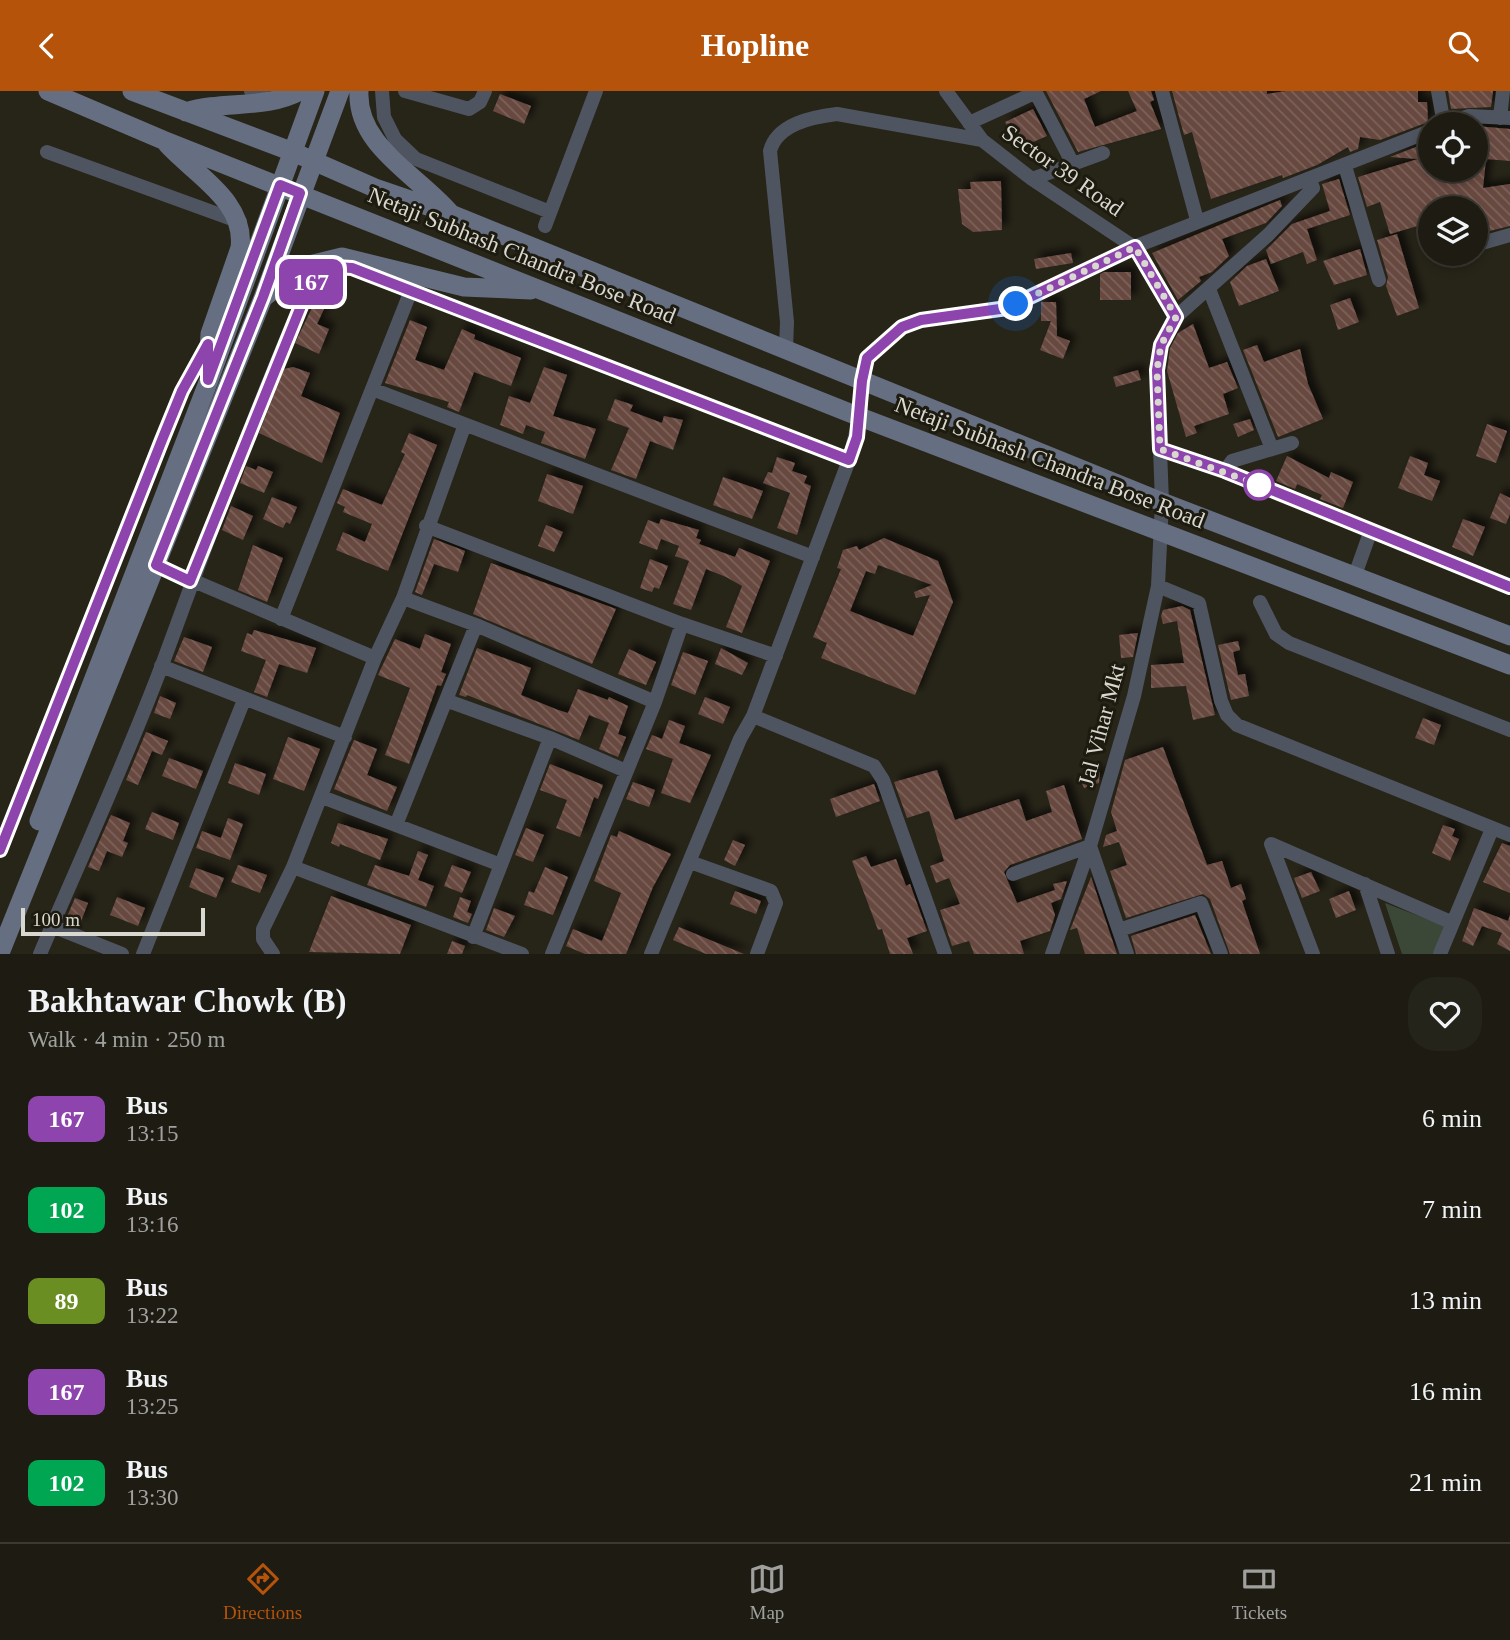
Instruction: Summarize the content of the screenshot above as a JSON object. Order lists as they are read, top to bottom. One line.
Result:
{"streets":{"main road":["Netaji Subhash Chandra Bose Road"],"street":["Sector 39 Road","Jal Vihar Mkt"]},"crossings":[["Netaji Subhash Chandra Bose Road","Jal Vihar Mkt"]],"lines":["bus line 167"],"scale_bar":"100 m","page":{"header":"Hopline","on_map":"167","scale":"100 m","heading":["Bakhtawar Chowk (B)","Walk · 4 min · 250 m"],"list":[{"mark":"167","name":"Bus","note":"13:15","value":"6 min"},{"mark":"102","name":"Bus","note":"13:16","value":"7 min"},{"mark":"89","name":"Bus","note":"13:22","value":"13 min"},{"mark":"167","name":"Bus","note":"13:25","value":"16 min"},{"mark":"102","name":"Bus","note":"13:30","value":"21 min"}],"tabs":["Directions","Map","Tickets"]}}
